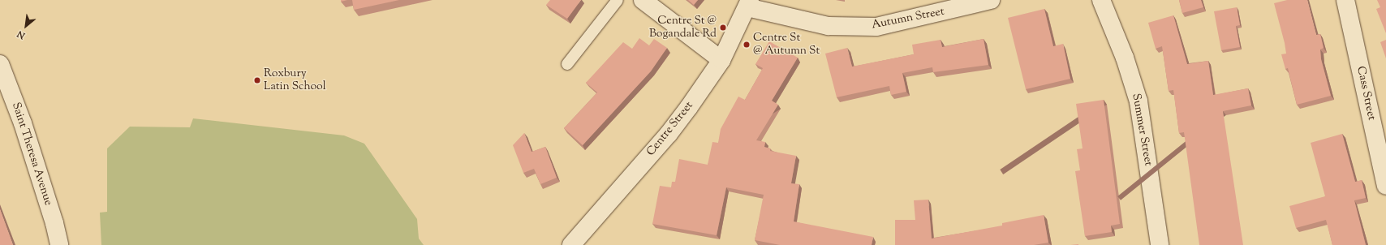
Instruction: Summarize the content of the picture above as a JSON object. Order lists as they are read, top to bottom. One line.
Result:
{"streets":{"street":["Autumn Street","Cass Street","Centre Street","Summer Street","Saint Theresa Avenue"]},"crossings":[["Autumn Street","Centre Street"]],"places":["Centre St @ Bogandale Rd","Centre St @ Autumn St","Roxbury Latin School"],"north":"bottom left"}
